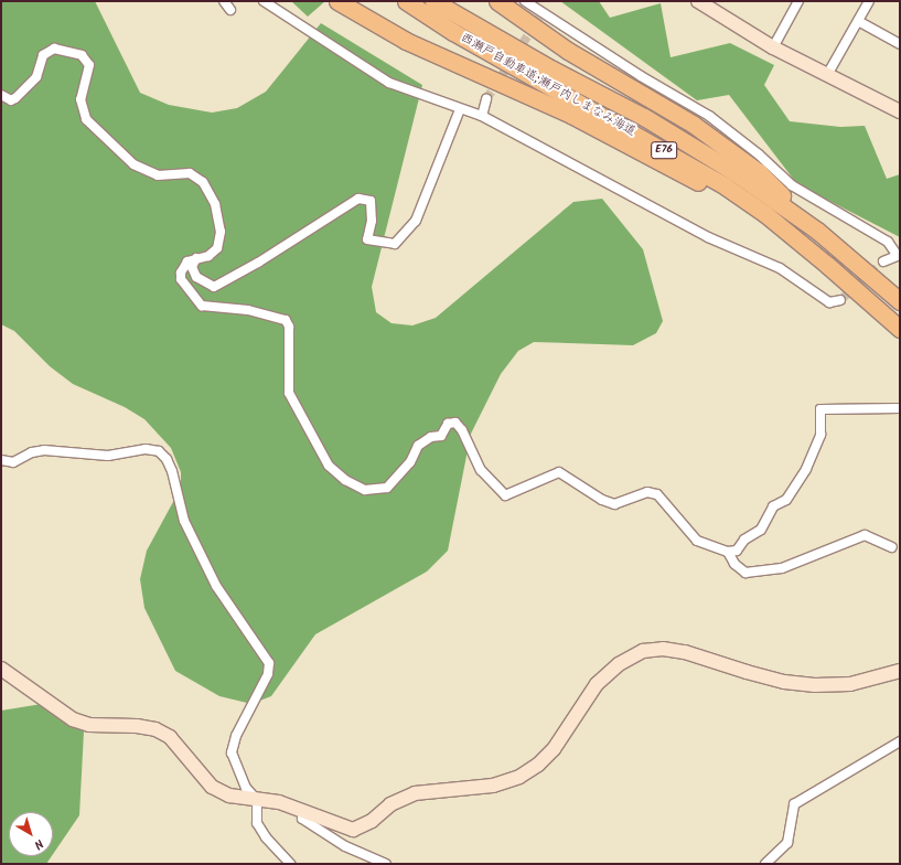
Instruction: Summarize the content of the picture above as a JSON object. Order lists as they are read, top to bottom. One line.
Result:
{"streets":{"highway":["西瀬戸自動車道;瀬戸内しまなみ海道","E76"]},"north":"bottom right"}
